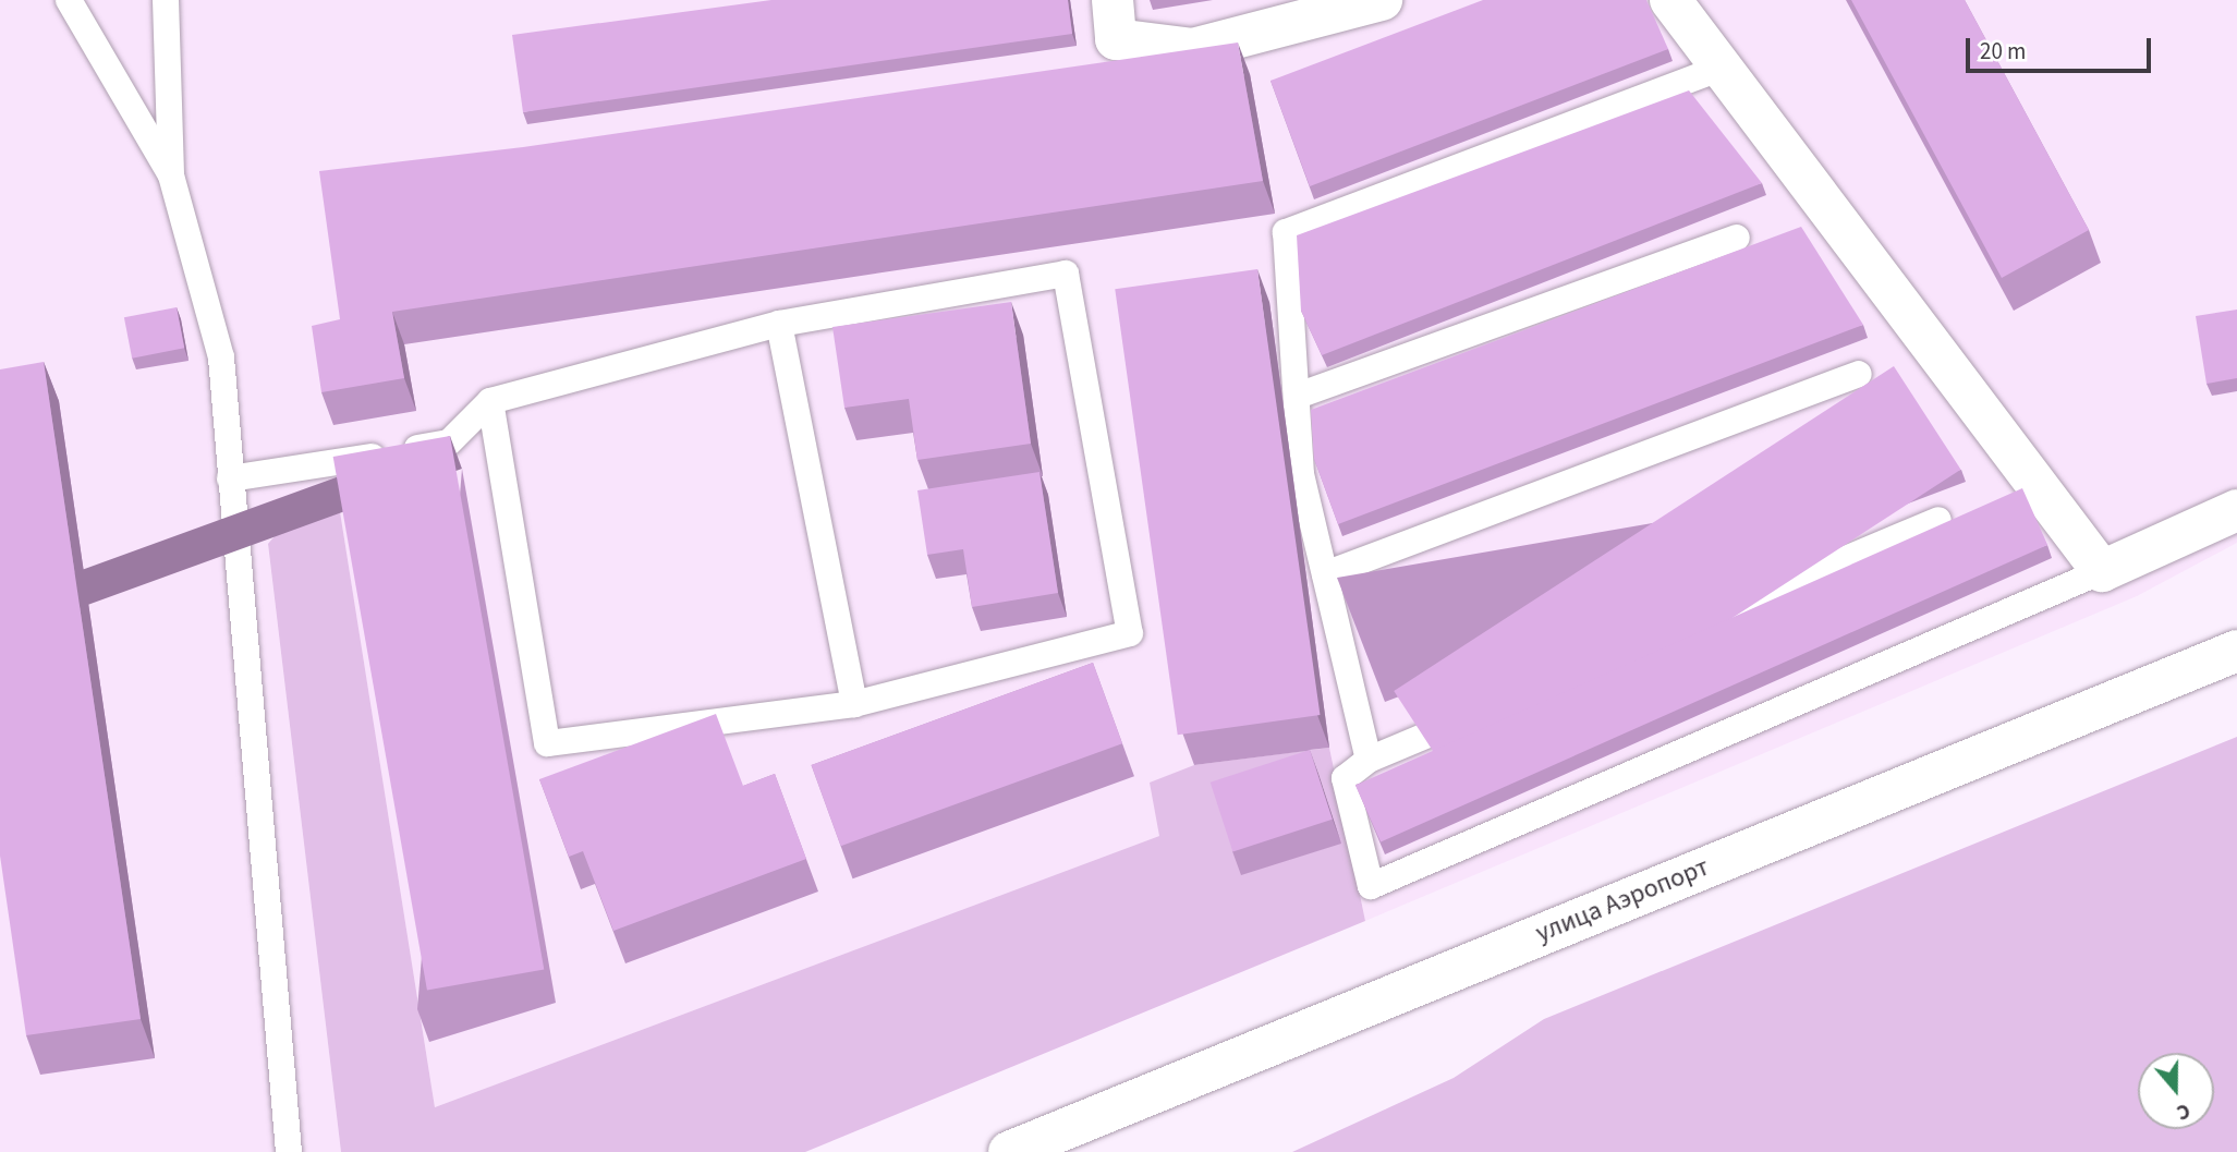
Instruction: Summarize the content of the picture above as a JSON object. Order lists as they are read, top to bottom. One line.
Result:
{"streets":{"main road":["улица Аэропорт"]},"scale_bar":"20 m","north":"bottom"}
